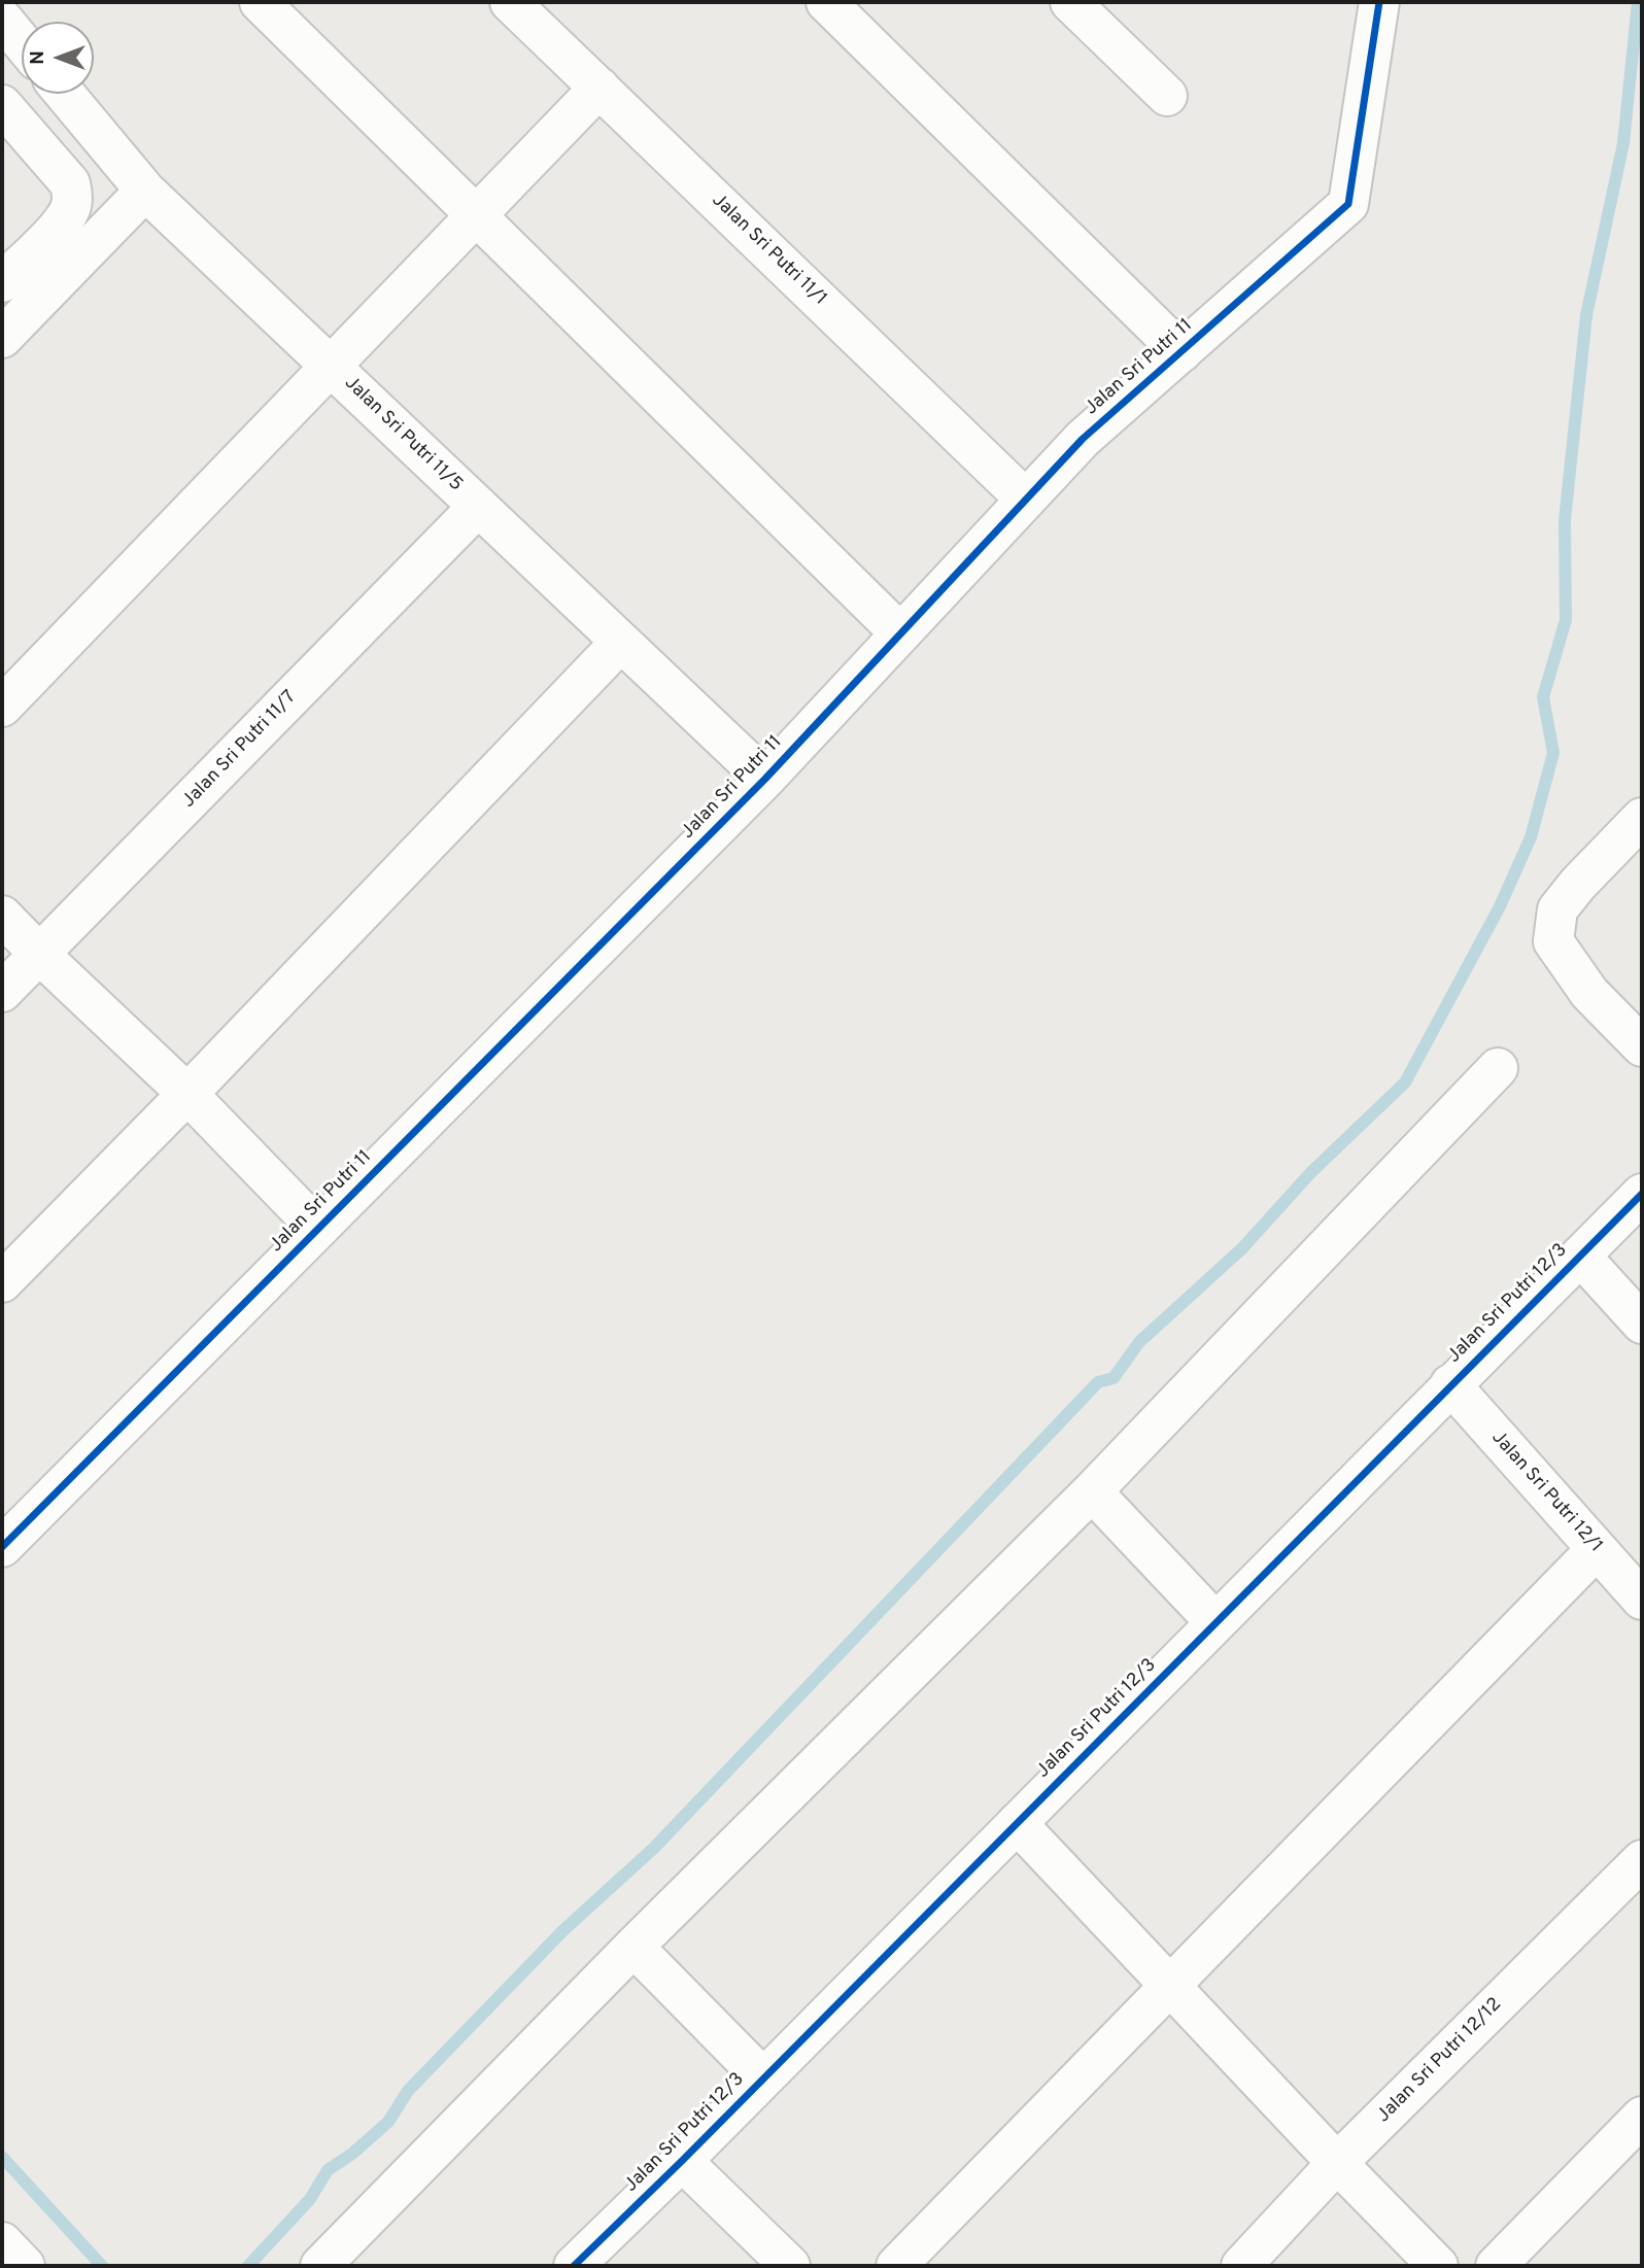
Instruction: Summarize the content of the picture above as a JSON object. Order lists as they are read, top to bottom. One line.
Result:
{"streets":{"street":["Jalan Sri Putri 11/1","Jalan Sri Putri 11","Jalan Sri Putri 11/5","Jalan Sri Putri 11/7","Jalan Sri Putri 12/3","Jalan Sri Putri 12/1","Jalan Sri Putri 12/12"]},"crossings":[["Jalan Sri Putri 11/1","Jalan Sri Putri 11"],["Jalan Sri Putri 11","Jalan Sri Putri 11/5"],["Jalan Sri Putri 11/5","Jalan Sri Putri 11/7"],["Jalan Sri Putri 12/3","Jalan Sri Putri 12/1"]],"north":"left"}
